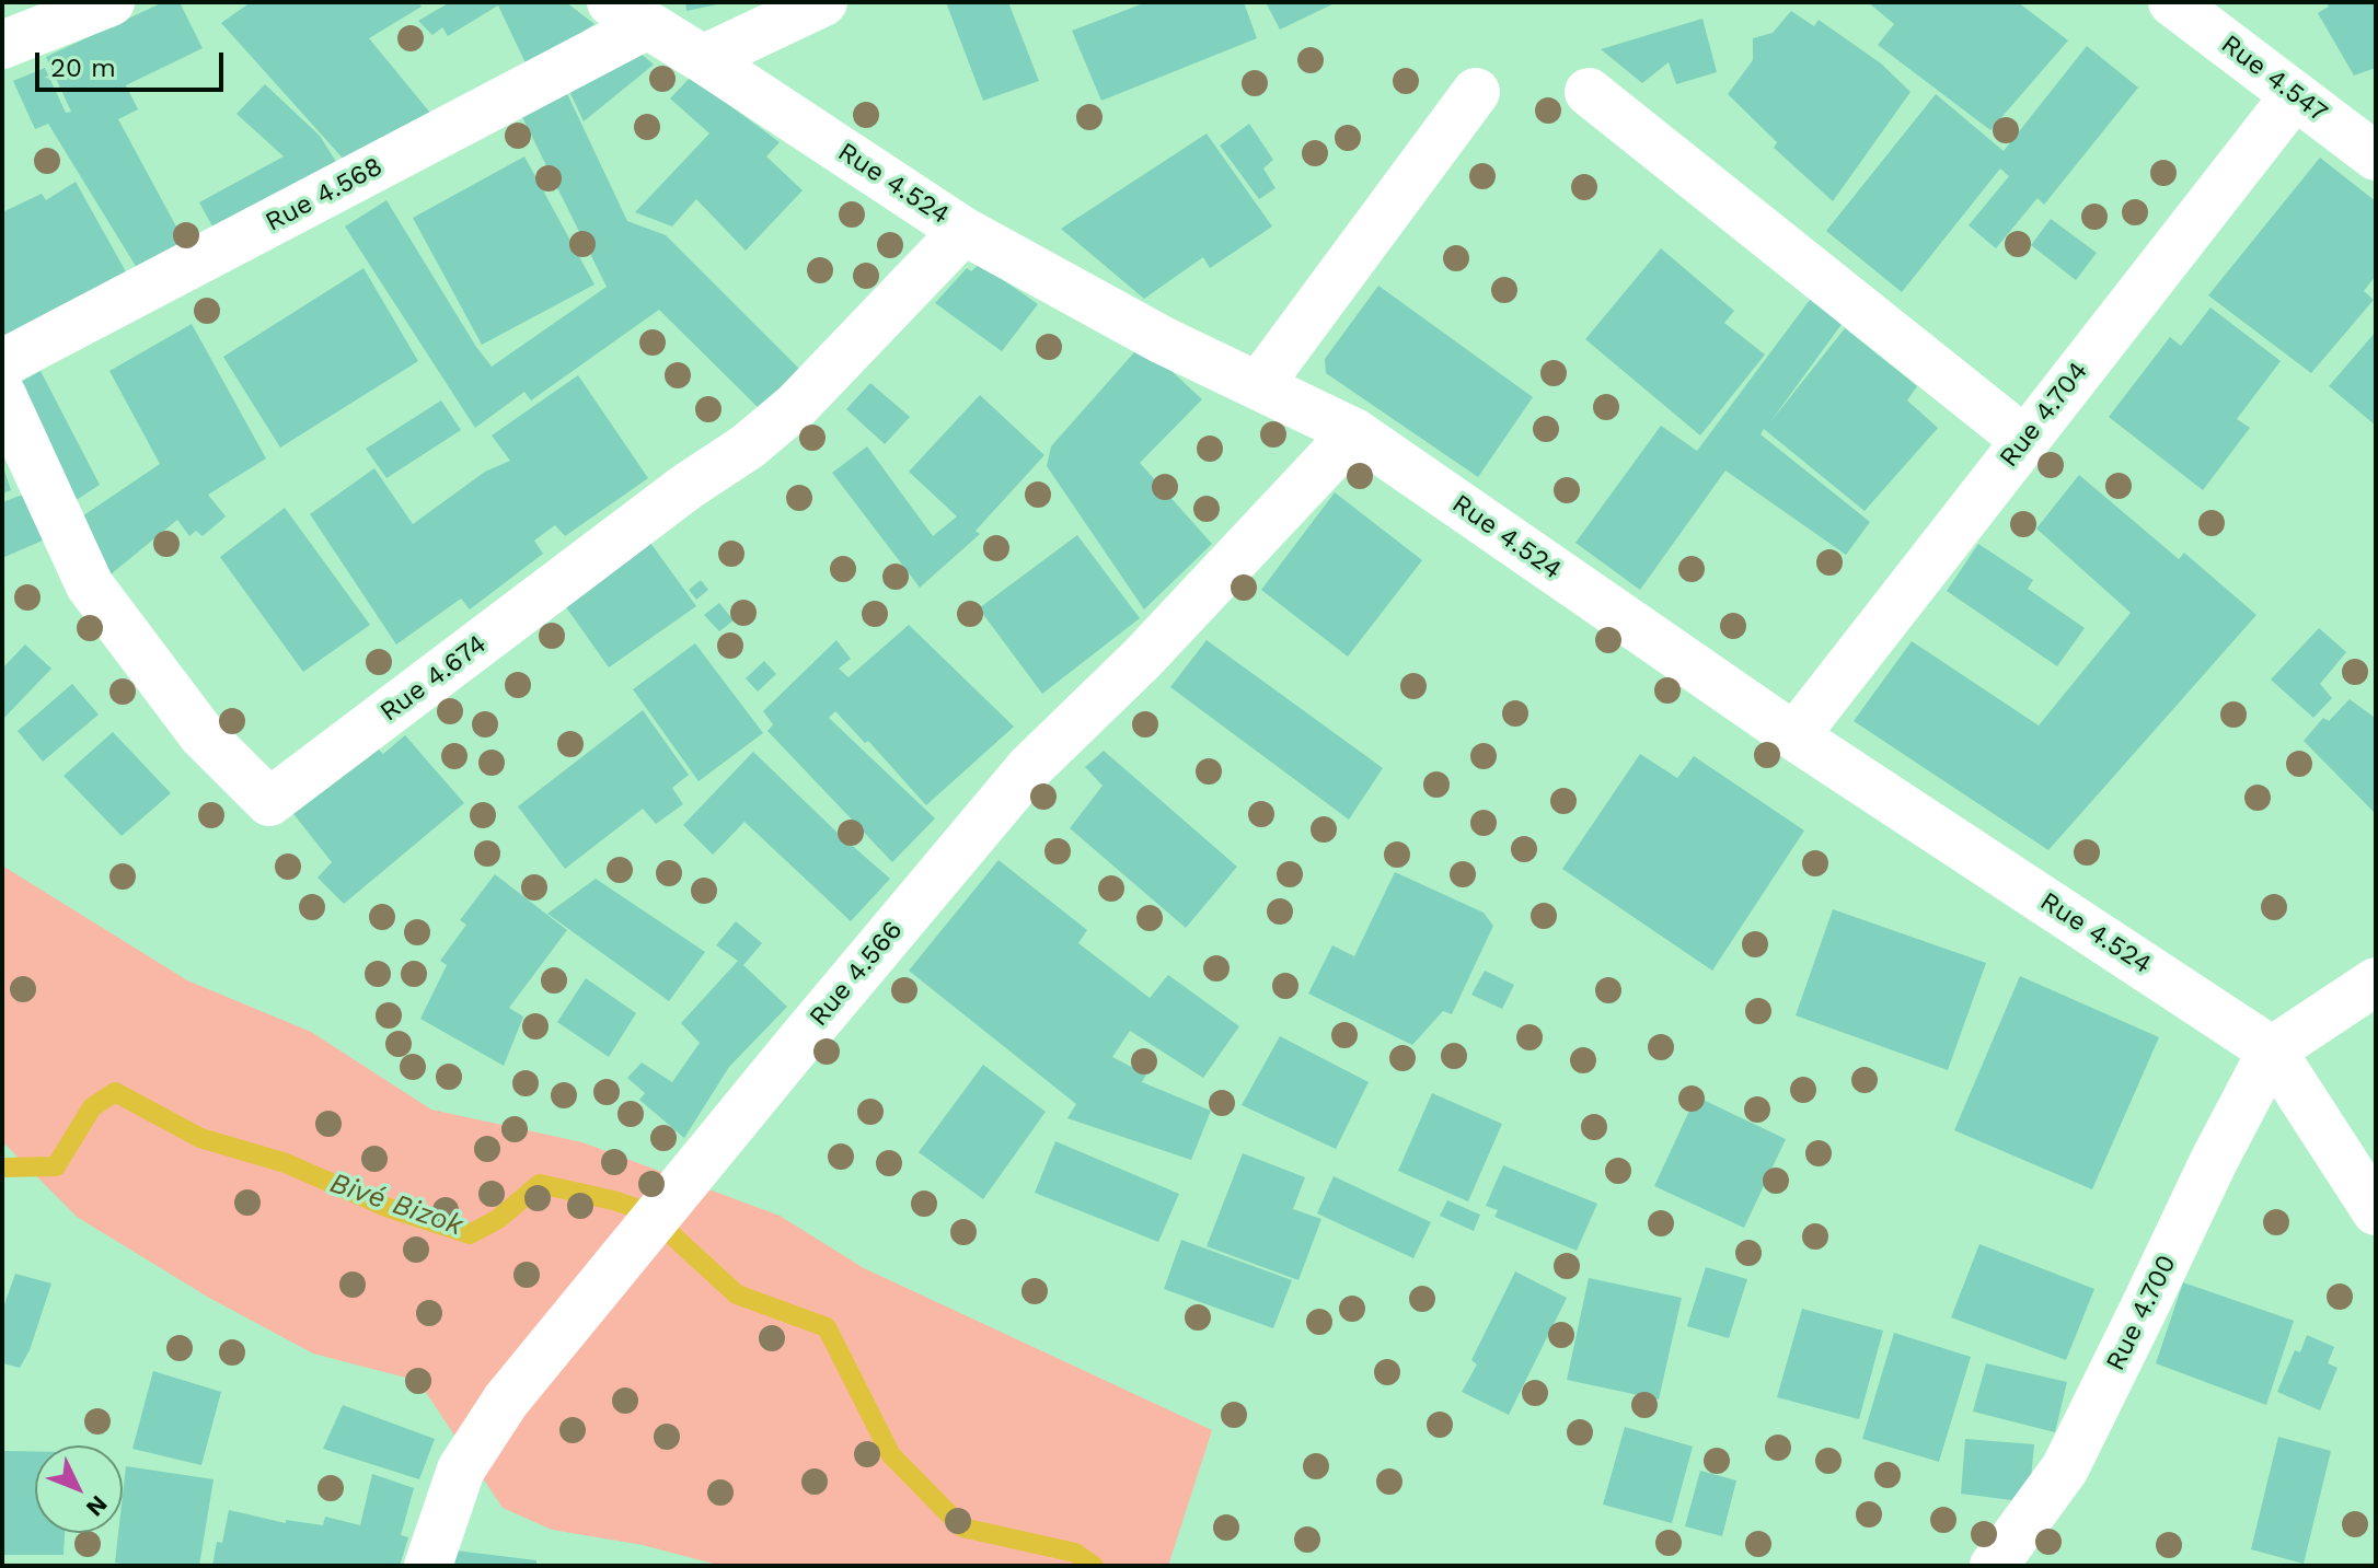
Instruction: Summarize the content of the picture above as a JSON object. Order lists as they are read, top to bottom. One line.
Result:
{"streets":{"street":["Rue 4.547","Rue 4.524","Rue 4.568","Rue 4.704","Rue 4.674","Rue 4.566","Rue 4.700"]},"crossings":[["Rue 4.547","Rue 4.704"],["Rue 4.524","Rue 4.568"],["Rue 4.524","Rue 4.704"],["Rue 4.524","Rue 4.674"],["Rue 4.524","Rue 4.566"],["Rue 4.524","Rue 4.700"]],"water":["Bivé Bizok"],"scale_bar":"20 m","north":"bottom right"}
